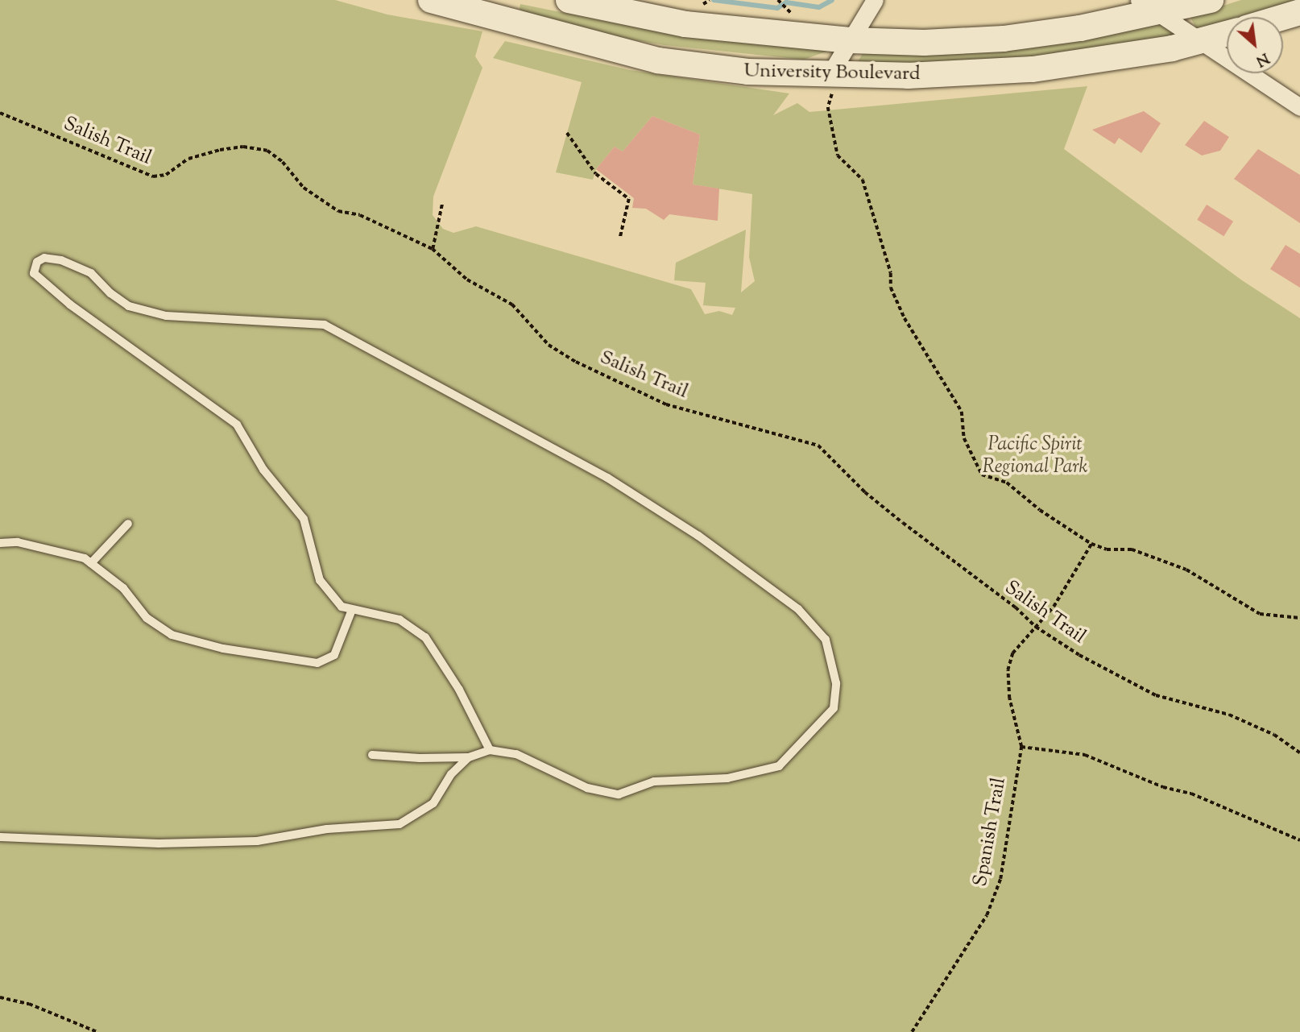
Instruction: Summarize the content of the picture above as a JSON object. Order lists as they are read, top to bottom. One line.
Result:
{"streets":{"main road":["University Boulevard"],"path":["Salish Trail","Spanish Trail"]},"crossings":[["Salish Trail","Spanish Trail"]],"parks":["Pacific Spirit Regional Park"],"north":"bottom right"}
